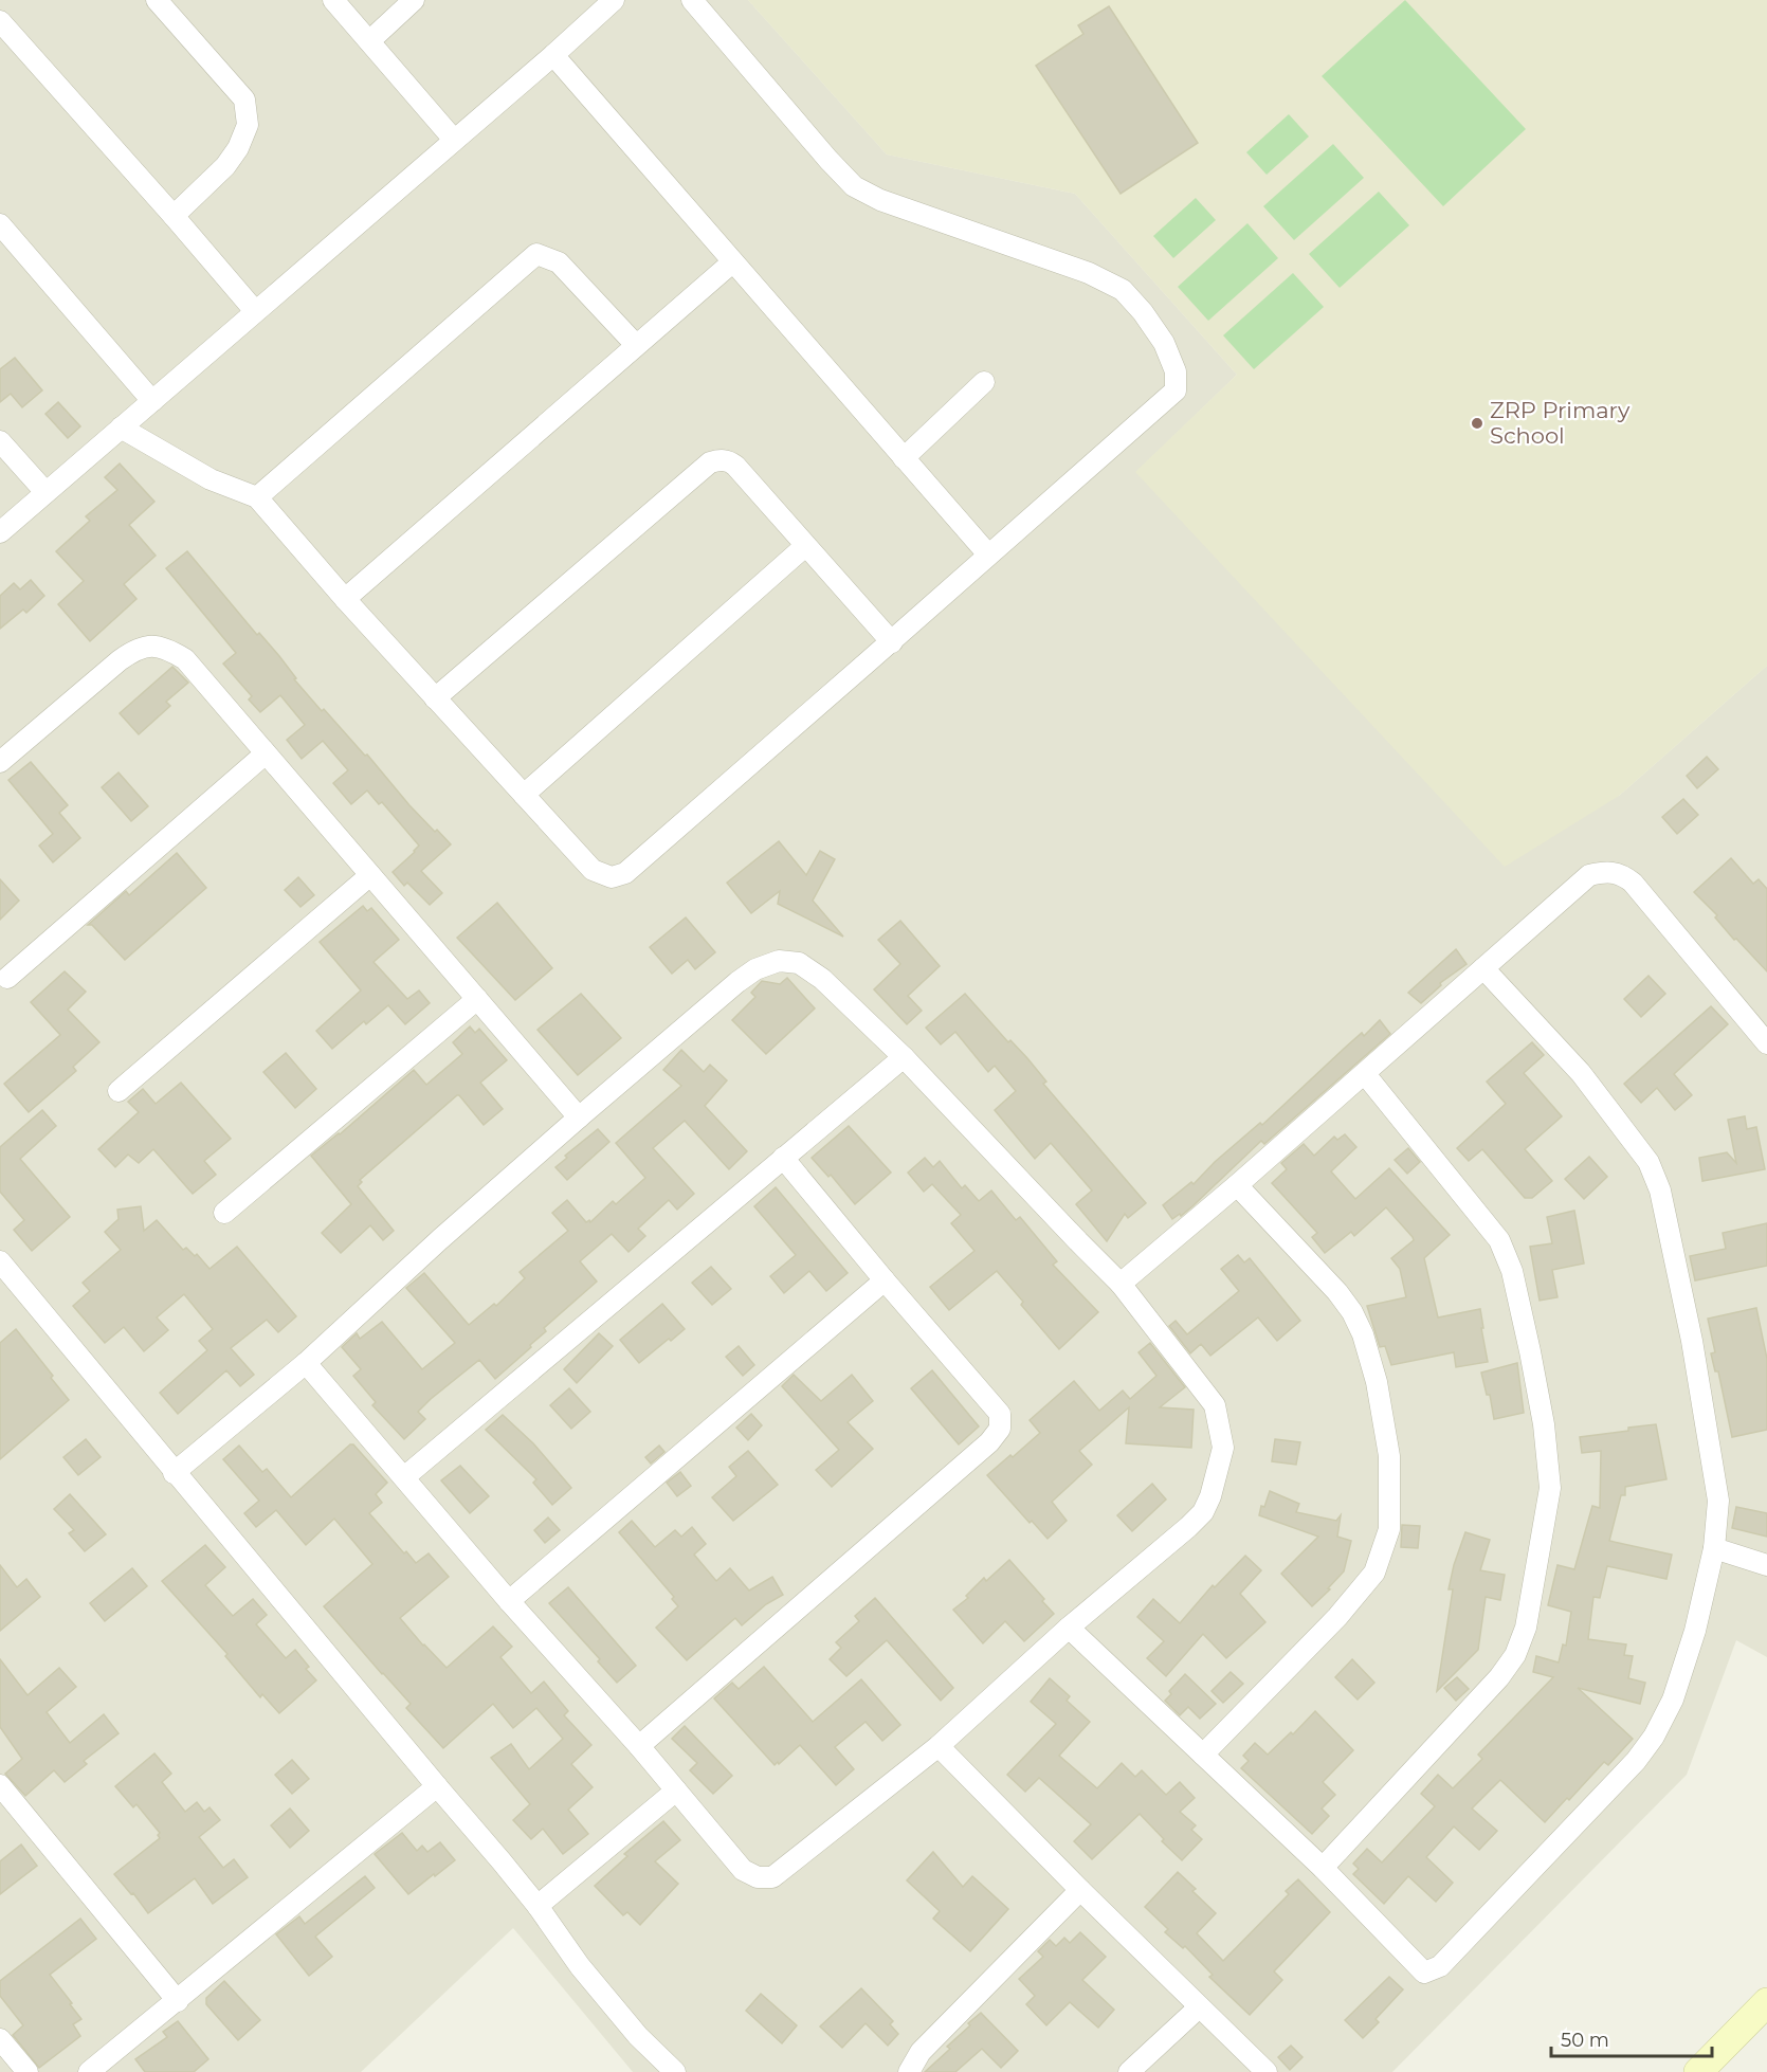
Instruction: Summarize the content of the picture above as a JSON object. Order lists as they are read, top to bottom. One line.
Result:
{"places":["ZRP Primary School"],"scale_bar":"50 m"}
